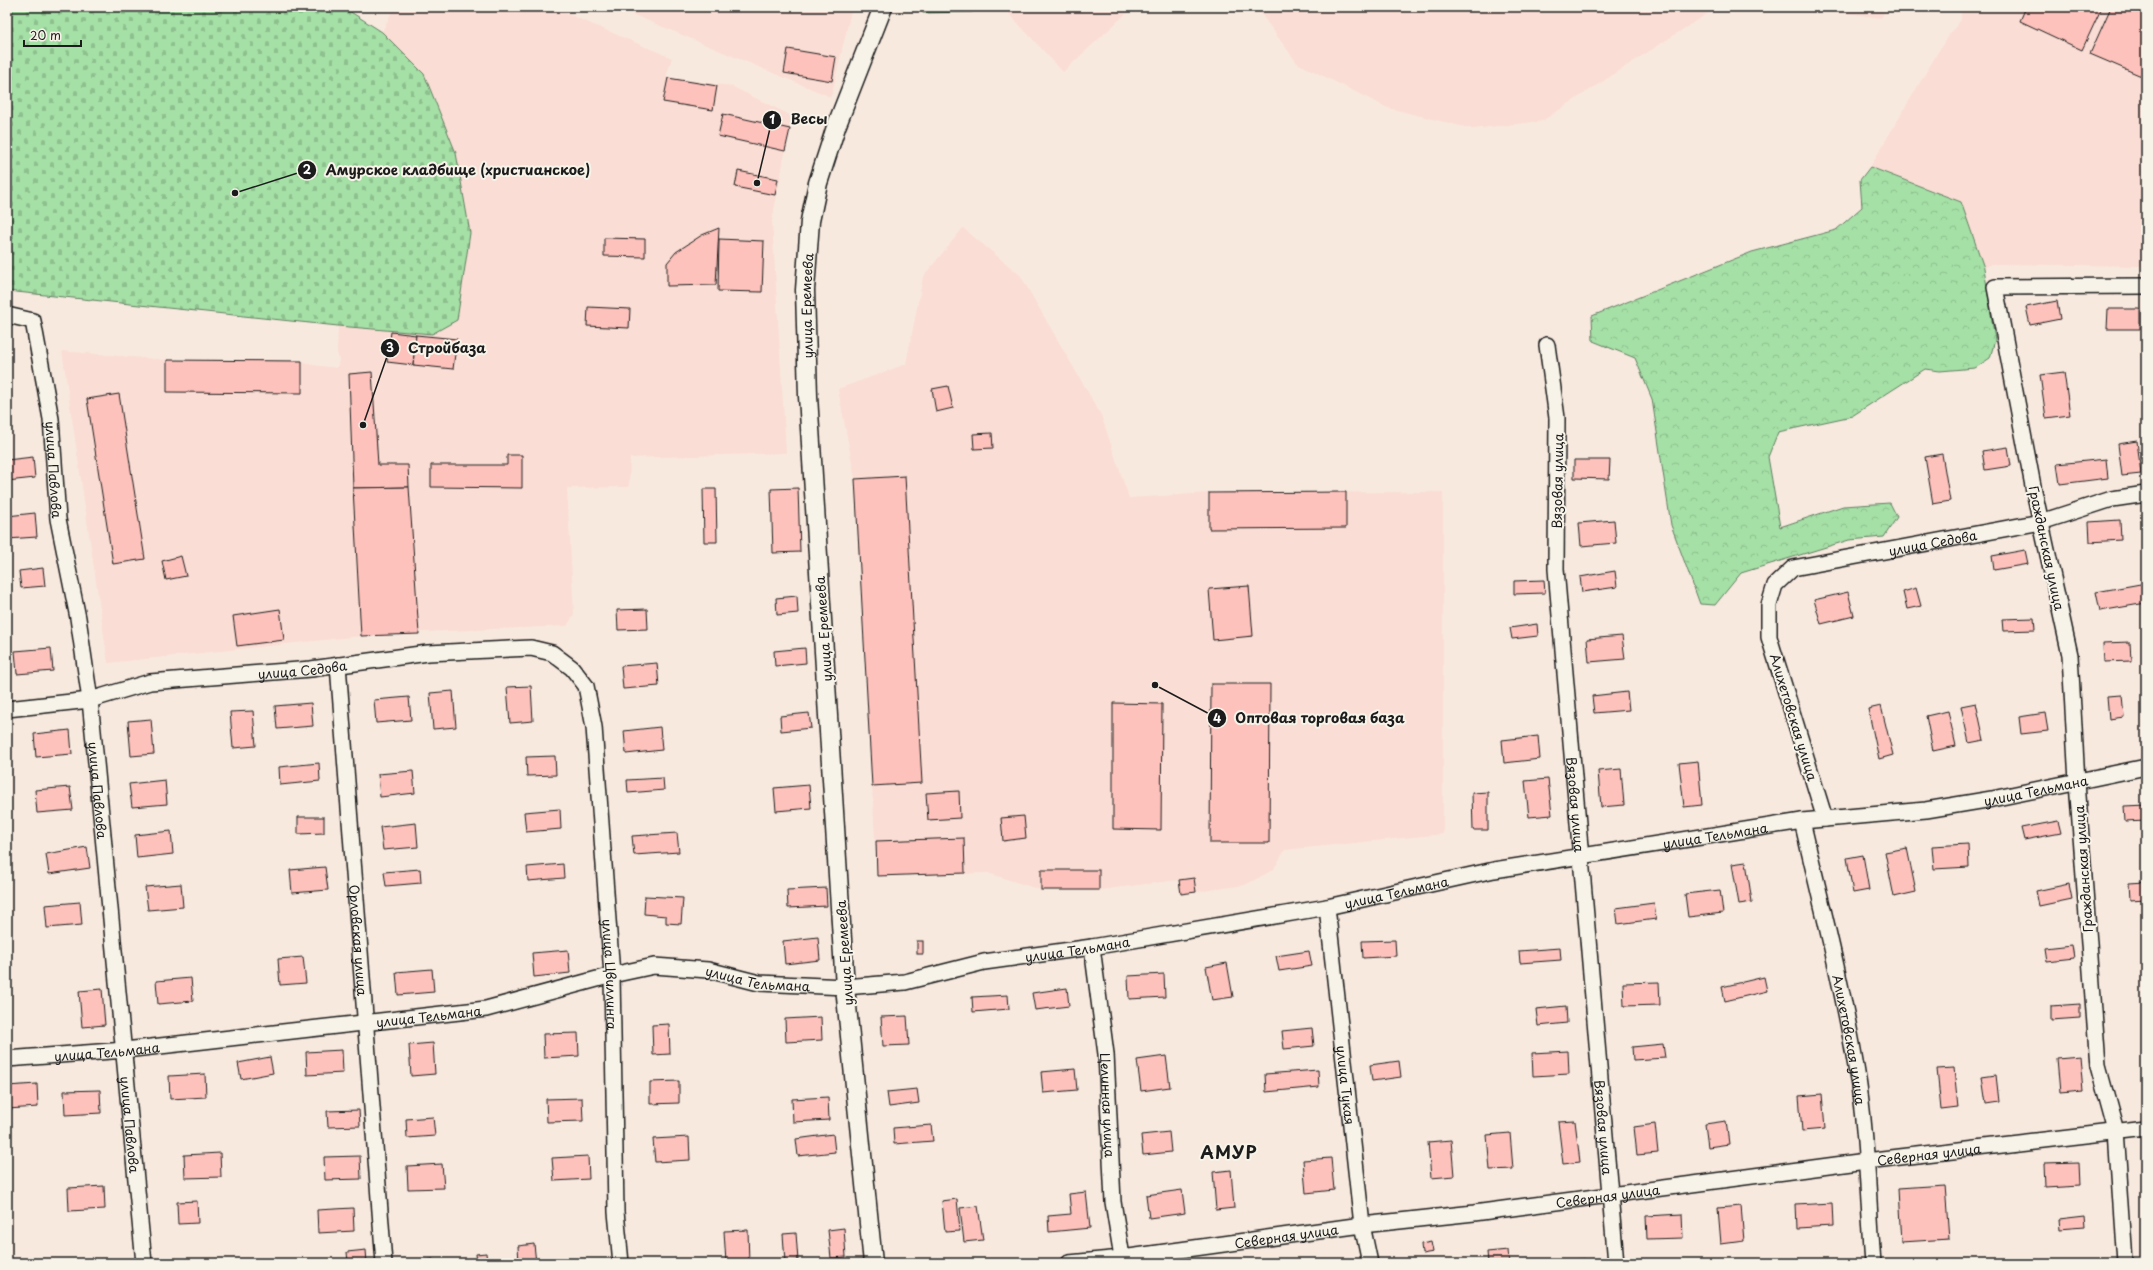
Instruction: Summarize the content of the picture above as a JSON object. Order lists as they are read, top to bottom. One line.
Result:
{"streets":{"street":["улица Еремеева","улица Павлова","Вязовая улица","улица Седова","Гражданская улица","Алихетовская улица","улица Тельмана","Орловская улица","улица Цвиллинга","улица Тукая","Целинная улица","Северная улица"]},"crossings":[["улица Еремеева","улица Тельмана"],["улица Павлова","улица Седова"],["улица Павлова","улица Тельмана"],["Вязовая улица","улица Тельмана"],["Вязовая улица","Северная улица"],["улица Седова","Гражданская улица"],["улица Седова","Алихетовская улица"],["улица Седова","Орловская улица"],["улица Седова","улица Цвиллинга"],["Гражданская улица","улица Тельмана"],["Гражданская улица","Северная улица"],["Алихетовская улица","улица Тельмана"],["Алихетовская улица","Северная улица"],["улица Тельмана","Орловская улица"],["улица Тельмана","улица Цвиллинга"],["улица Тельмана","улица Тукая"],["улица Тельмана","Целинная улица"],["улица Тукая","Северная улица"],["Целинная улица","Северная улица"]],"districts":["АМУР"],"places":["Весы","Амурское кладбище (христианское)","Стройбаза","Оптовая торговая база"],"scale_bar":"20 m"}
